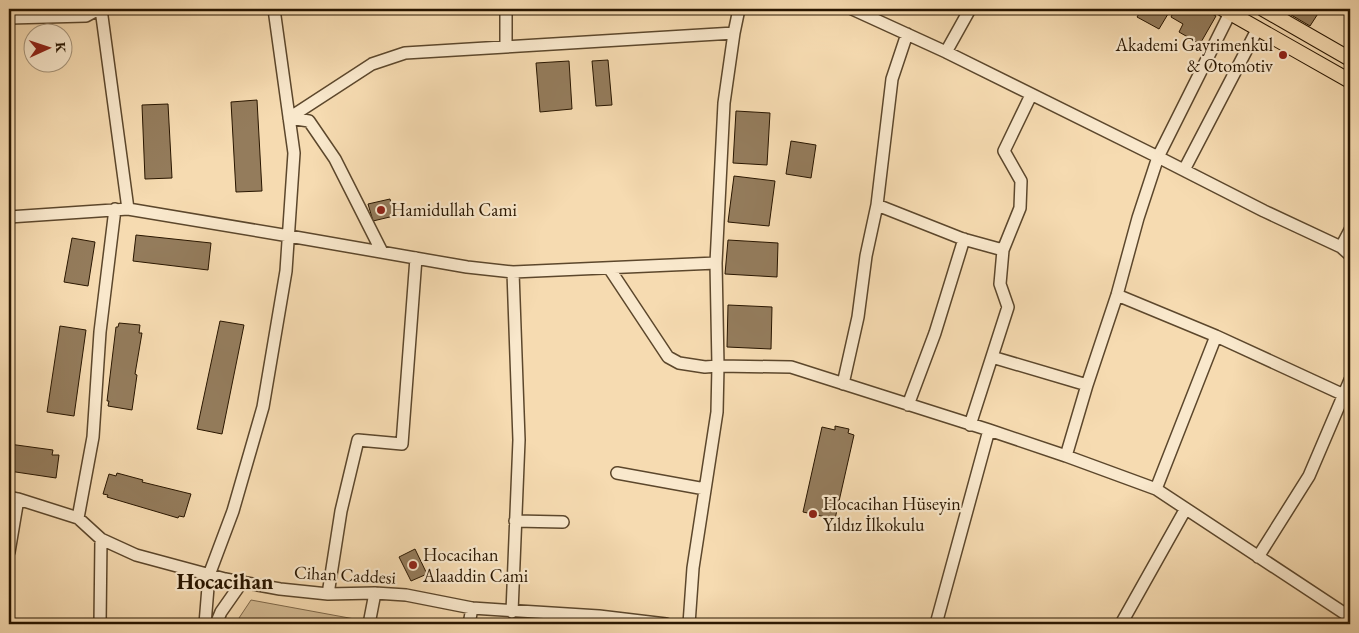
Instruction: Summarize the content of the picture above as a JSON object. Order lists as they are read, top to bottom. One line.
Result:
{"streets":{"street":["Cihan Caddesi"]},"districts":["Hocacihan"],"places":["Akademi Gayrimenkul & Otomotiv","Hamidullah Cami","Hocacihan Hüseyin Yıldız İlkokulu","Hocacihan Alaaddin Cami"],"north":"right"}
